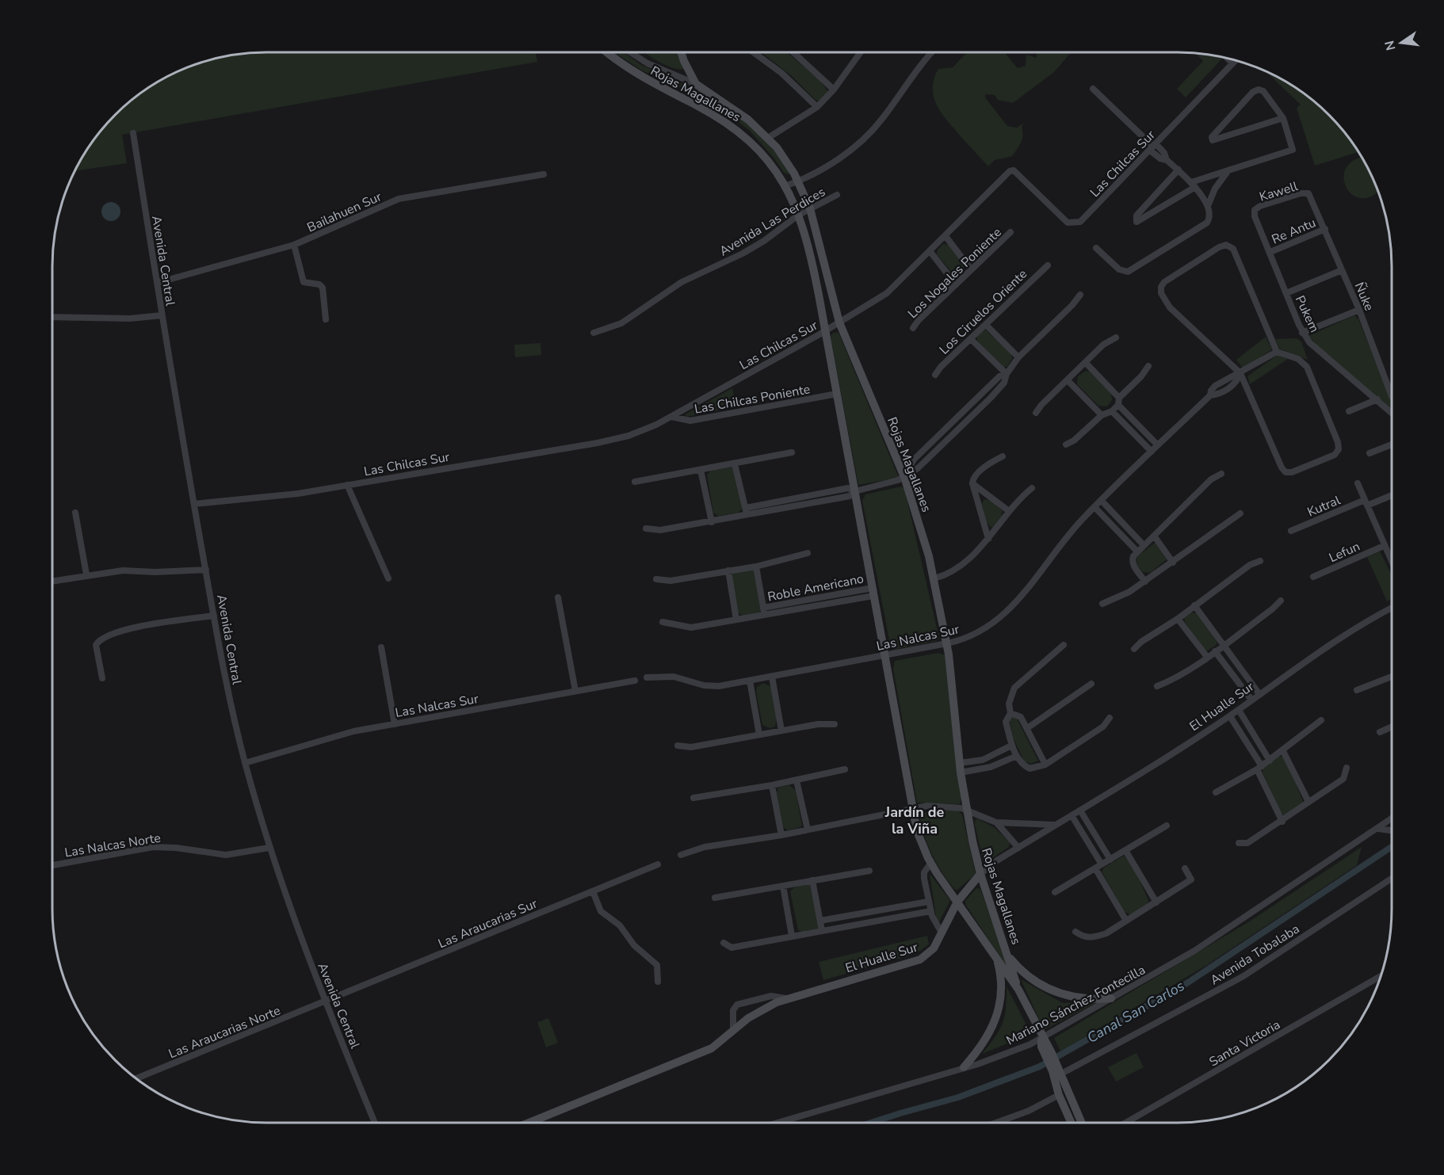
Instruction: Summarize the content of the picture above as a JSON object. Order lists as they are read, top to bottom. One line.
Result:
{"streets":{"street":["Rojas Magallanes","Las Chilcas Sur","Kawell","Bailahuen Sur","Avenida Las Perdices","Re Antu","Avenida Central","Los Nogales Poniente","Ñuke","Los Ciruelos Oriente","Pukem","Las Chilcas Poniente","Kutral","Lefun","Roble Americano","Las Nalcas Sur","El Hualle Sur","Las Nalcas Norte","Las Araucarias Sur","Avenida Tobalaba","Mariano Sánchez Fontecilla","Las Araucarias Norte","Santa Victoria"]},"crossings":[["Rojas Magallanes","Las Chilcas Sur"],["Rojas Magallanes","Avenida Las Perdices"],["Rojas Magallanes","Las Chilcas Poniente"],["Rojas Magallanes","Roble Americano"],["Rojas Magallanes","Las Nalcas Sur"],["Rojas Magallanes","El Hualle Sur"],["Rojas Magallanes","Mariano Sánchez Fontecilla"],["Las Chilcas Sur","Avenida Central"],["Las Chilcas Sur","Las Chilcas Poniente"],["Kawell","Ñuke"],["Kawell","Pukem"],["Bailahuen Sur","Avenida Central"],["Re Antu","Ñuke"],["Re Antu","Pukem"],["Avenida Central","Las Nalcas Sur"],["Avenida Central","Las Nalcas Norte"],["Avenida Central","Las Araucarias Sur"],["Avenida Central","Las Araucarias Norte"],["Las Araucarias Sur","Las Araucarias Norte"]],"districts":["Jardín de la Viña"],"water":["Canal San Carlos"],"north":"left"}
